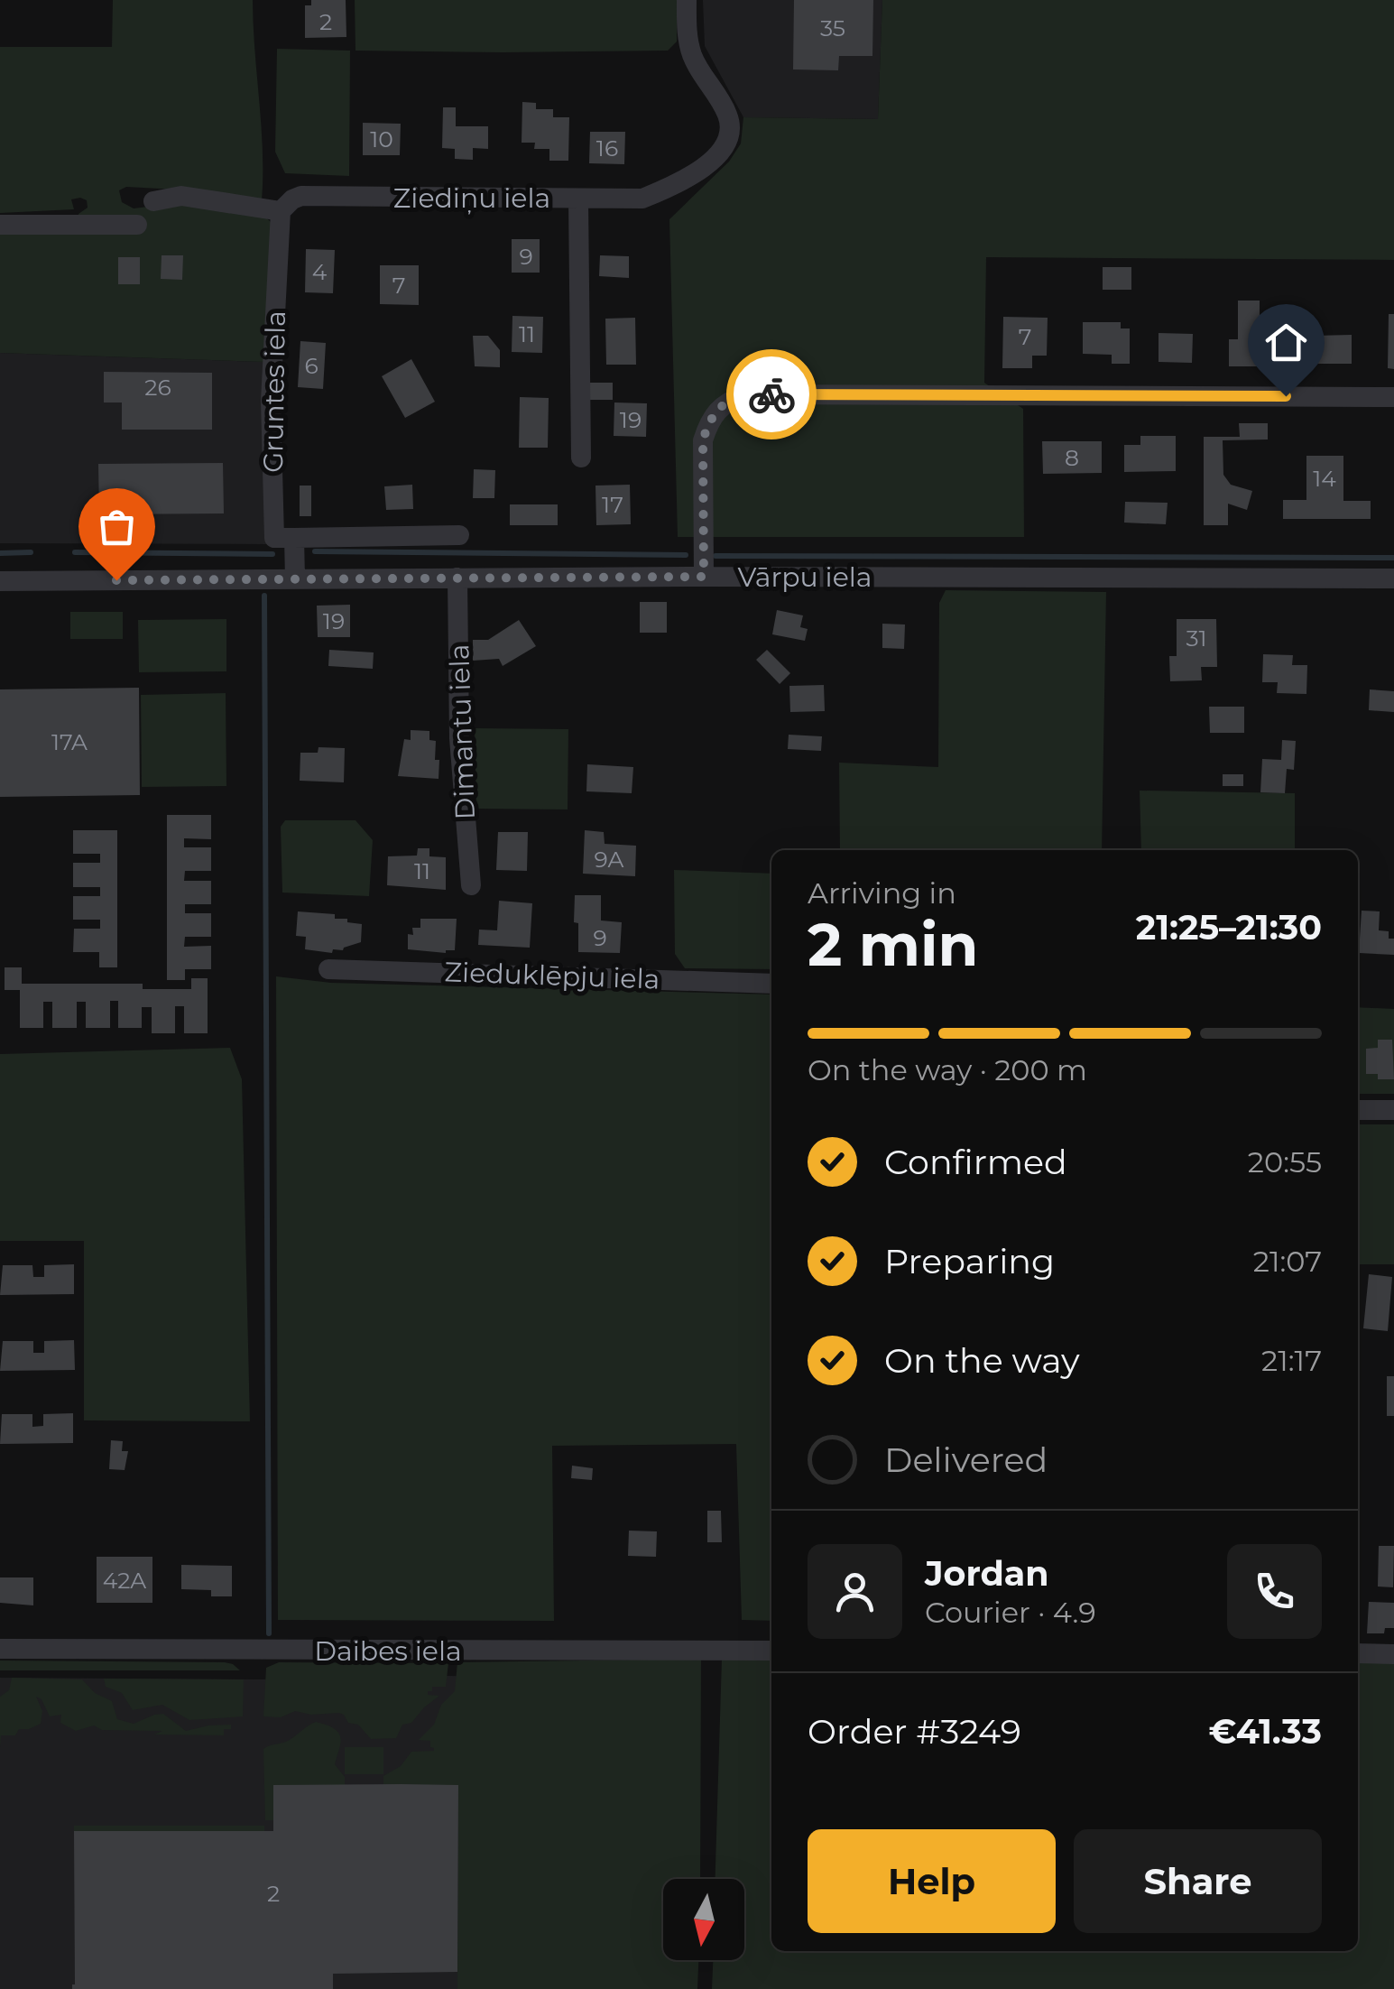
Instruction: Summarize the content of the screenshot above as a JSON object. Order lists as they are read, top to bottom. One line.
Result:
{"streets":{"street":["Ziediņu iela","Gruntes iela","Vārpu iela","Dimantu iela","Zieduklēpju iela","Daibes iela"]},"crossings":[["Ziediņu iela","Gruntes iela"],["Vārpu iela","Dimantu iela"]],"house_numbers":["2","35","10","16","9","4","7","11","7","6","26","19","8","14","17","19","31","17A","9A","11","9","42A","2"],"north":"bottom","page":{"heading":["2 min","Arriving in","21:25–21:30"],"panel":["Jordan","Courier · 4.9","Order #3249","€41.33"],"bar":"On the way · 200 m","list":[["Confirmed","20:55"],["Preparing","21:07"],["On the way","21:17"],"Delivered"],"buttons":["Help","Share"]}}
